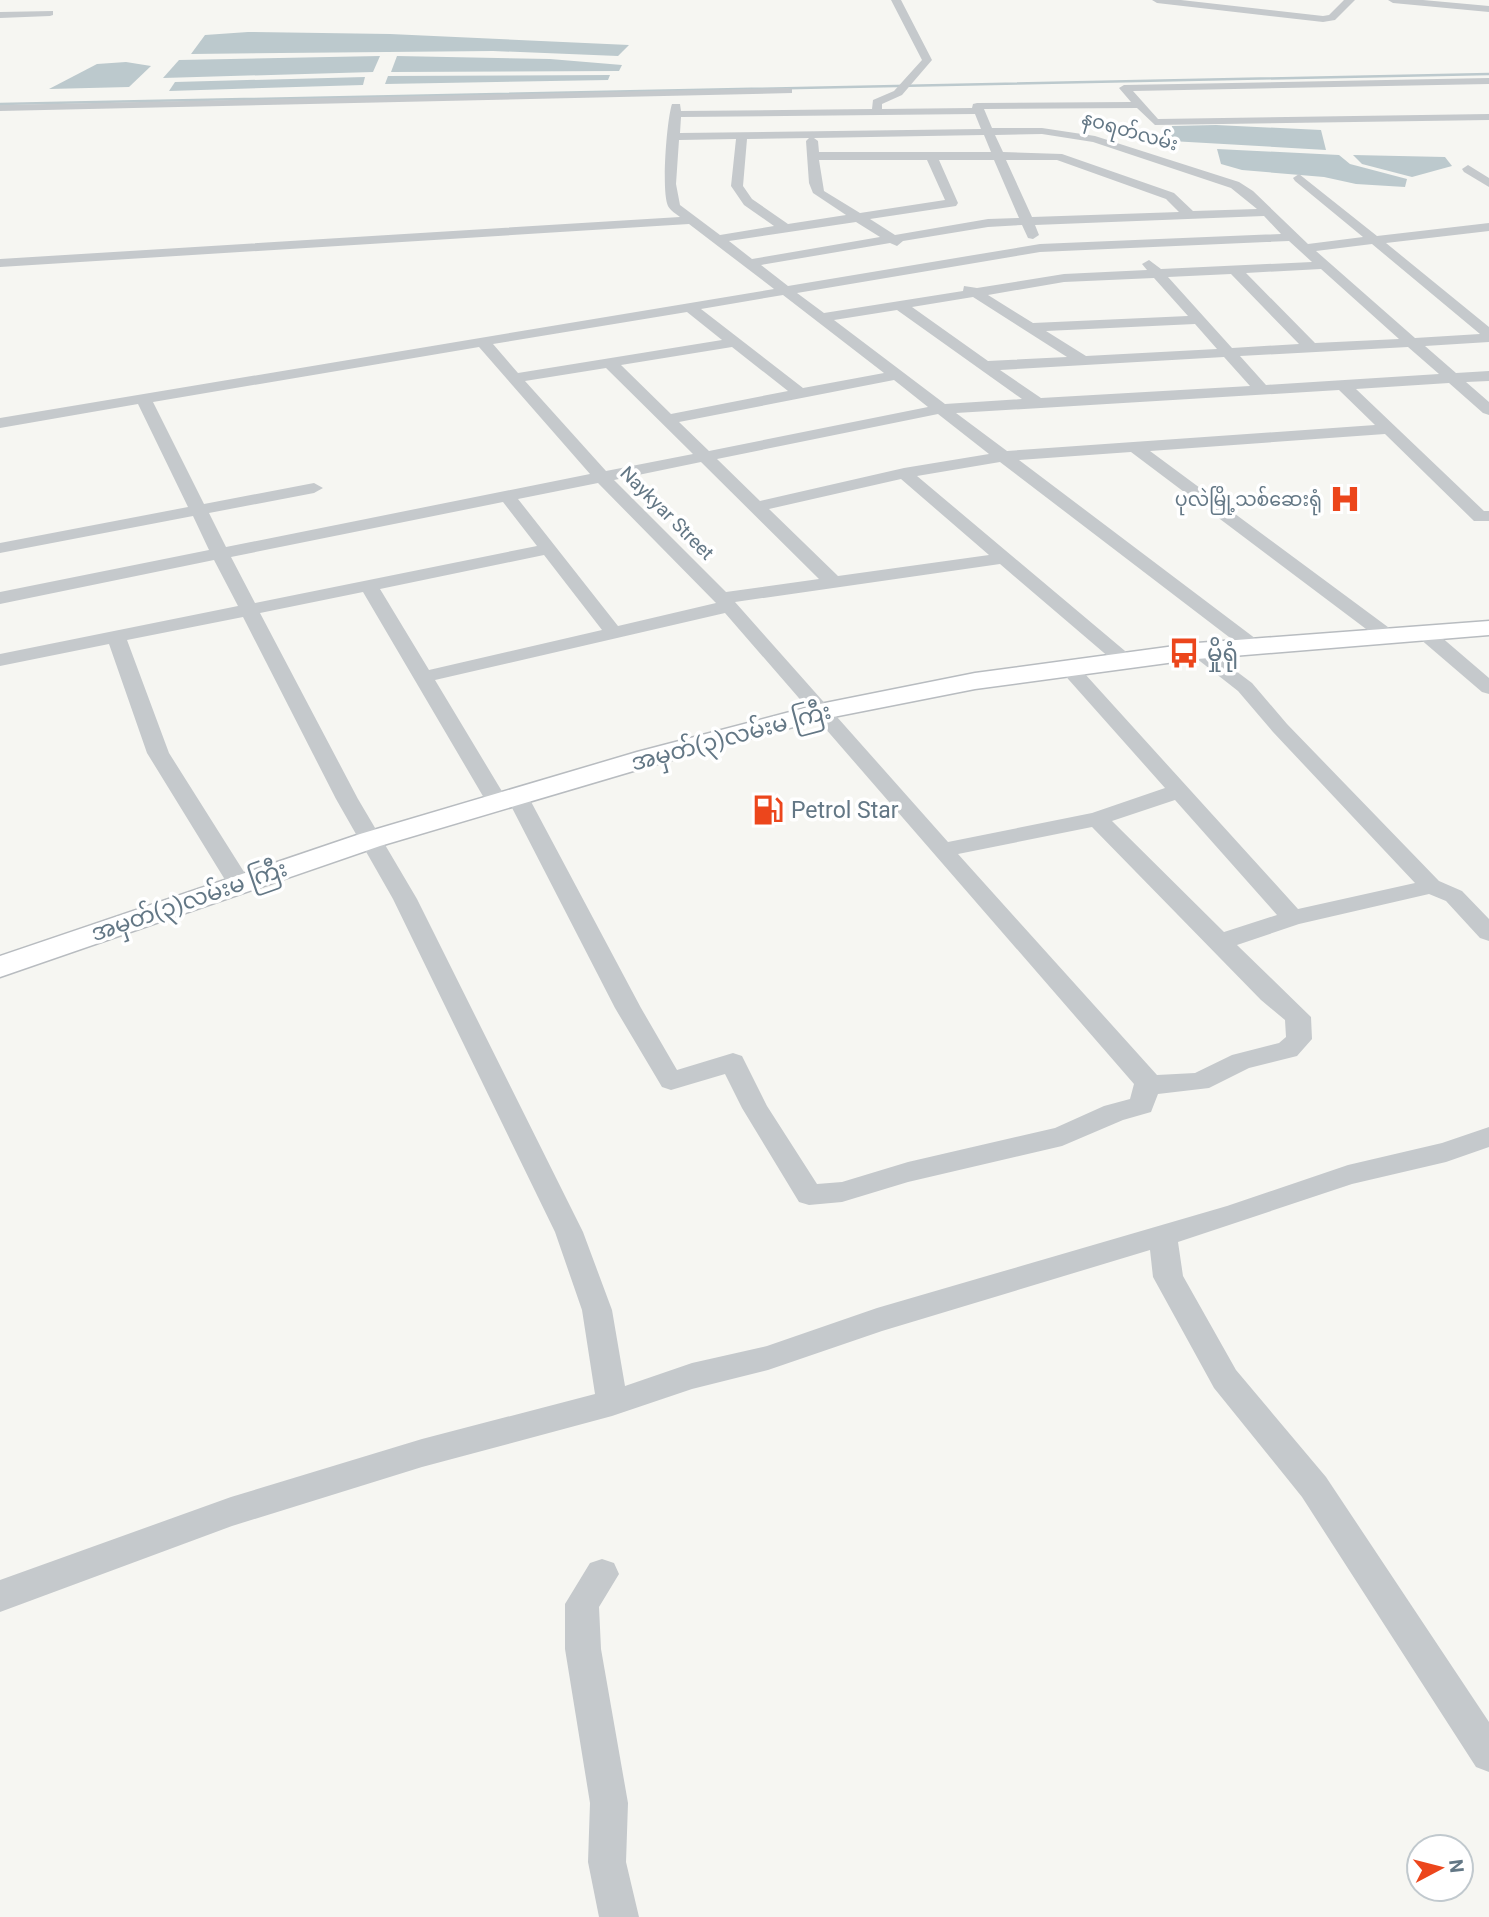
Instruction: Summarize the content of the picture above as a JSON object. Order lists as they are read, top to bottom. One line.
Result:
{"streets":{"main road":["အမှတ်(၃)လမ်းမ ကြီး"],"street":["နဝရတ်လမ်း","Naykyar Street"]},"crossings":[["Naykyar Street","အမှတ်(၃)လမ်းမ ကြီး"]],"places":{"hospital":["ပုလဲမြို့သစ်ဆေးရုံ"],"bus stop":["မှိုရုံ"],"fuel station":["Petrol Star"]},"north":"right"}
